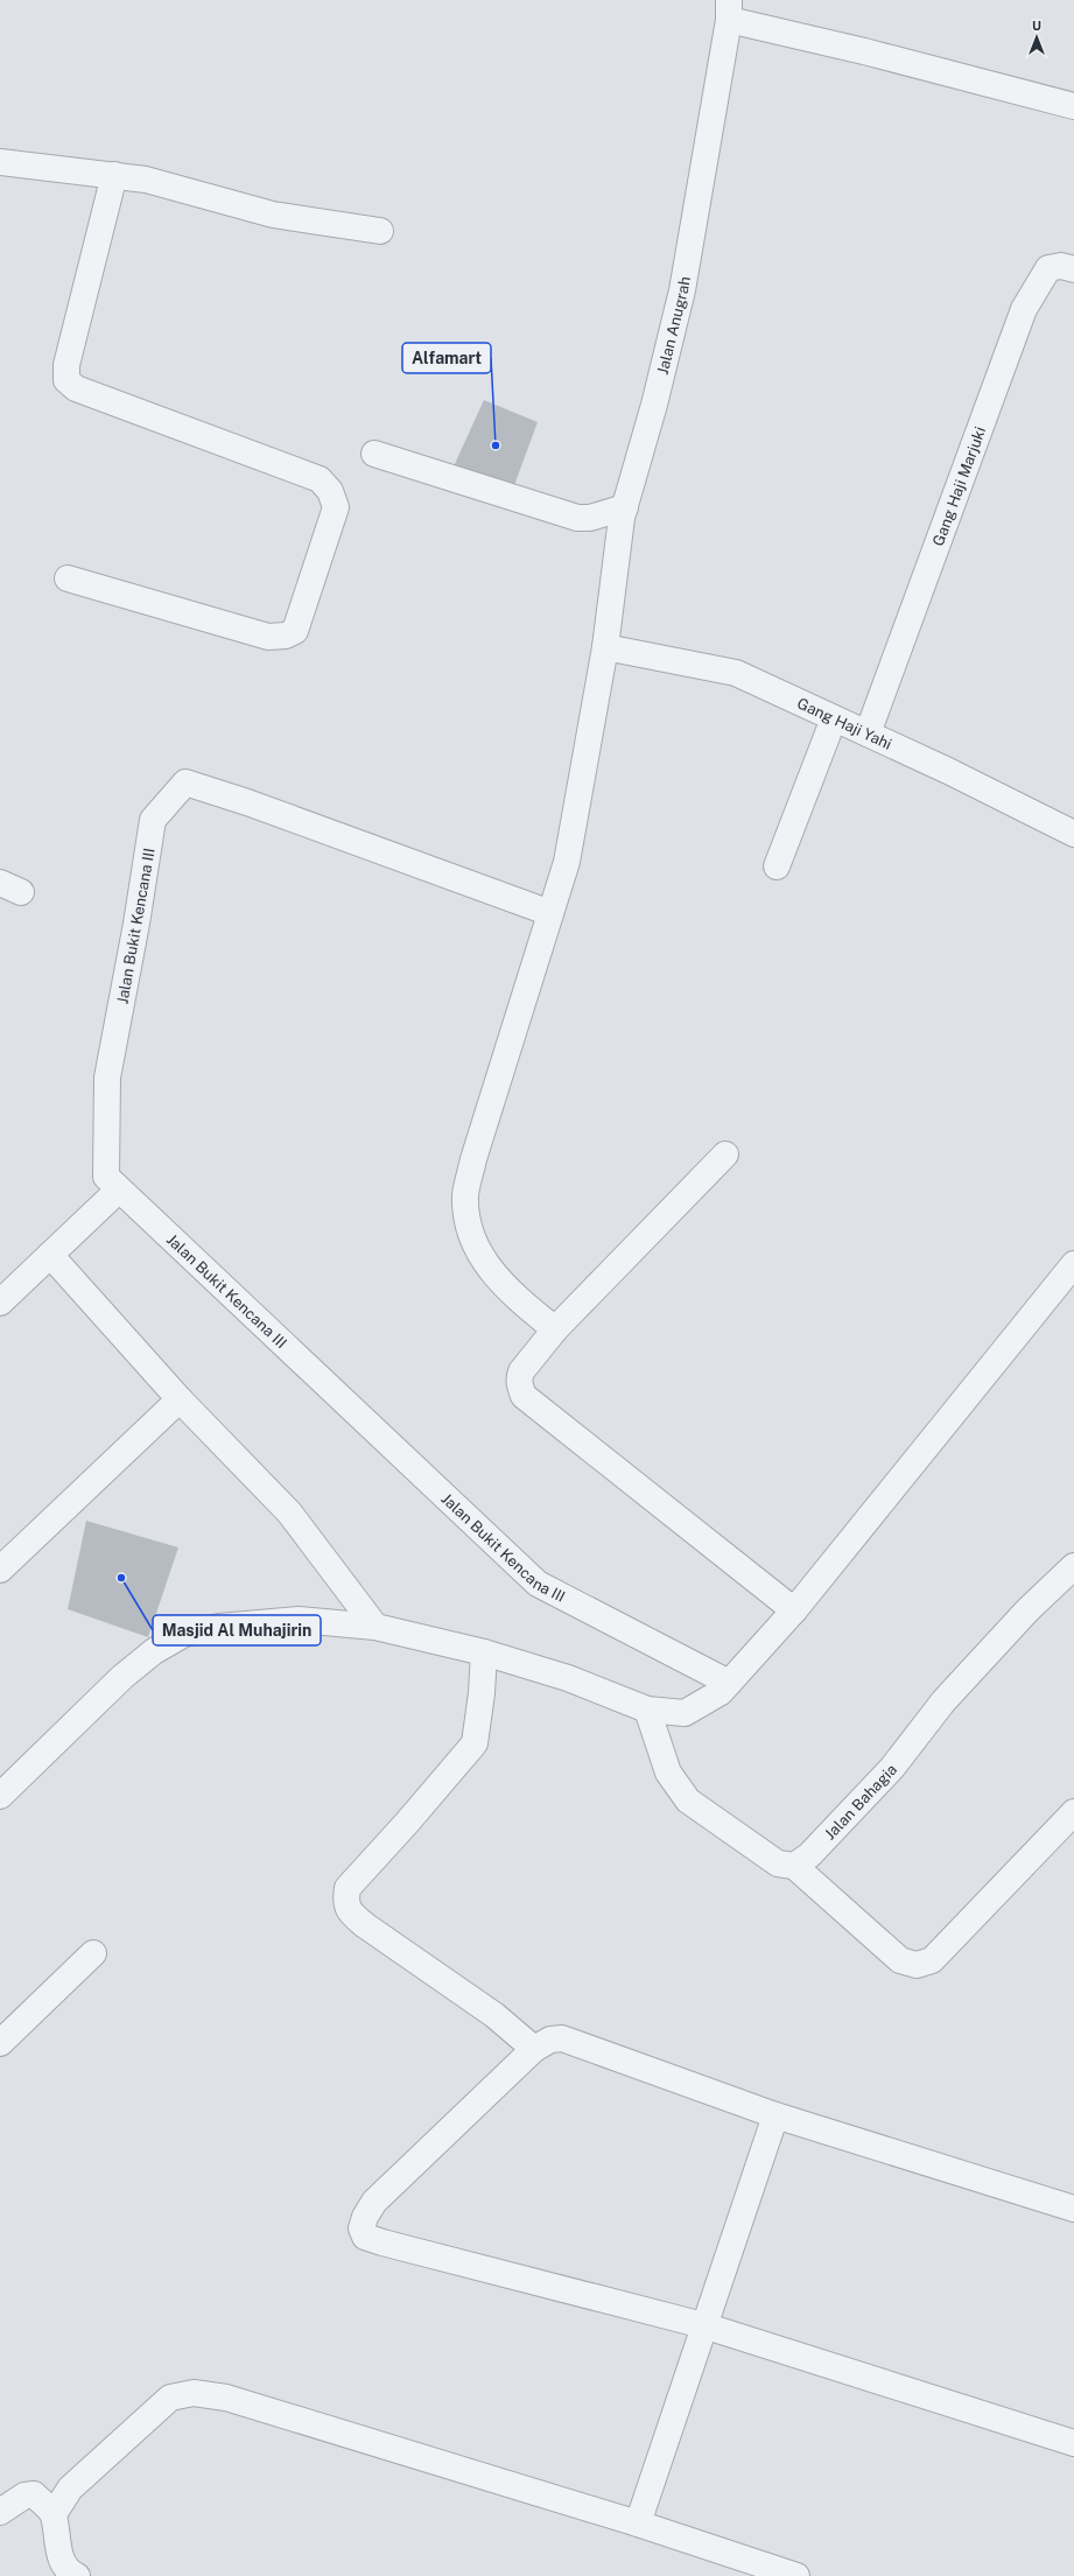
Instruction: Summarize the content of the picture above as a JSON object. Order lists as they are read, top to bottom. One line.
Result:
{"streets":{"street":["Jalan Anugrah","Gang Haji Marjuki","Gang Haji Yahi","Jalan Bukit Kencana III","Jalan Bahagia"]},"crossings":[["Jalan Anugrah","Gang Haji Yahi"],["Jalan Anugrah","Jalan Bukit Kencana III"],["Gang Haji Marjuki","Gang Haji Yahi"]],"places":["Alfamart","Masjid Al Muhajirin"],"north":"top"}
